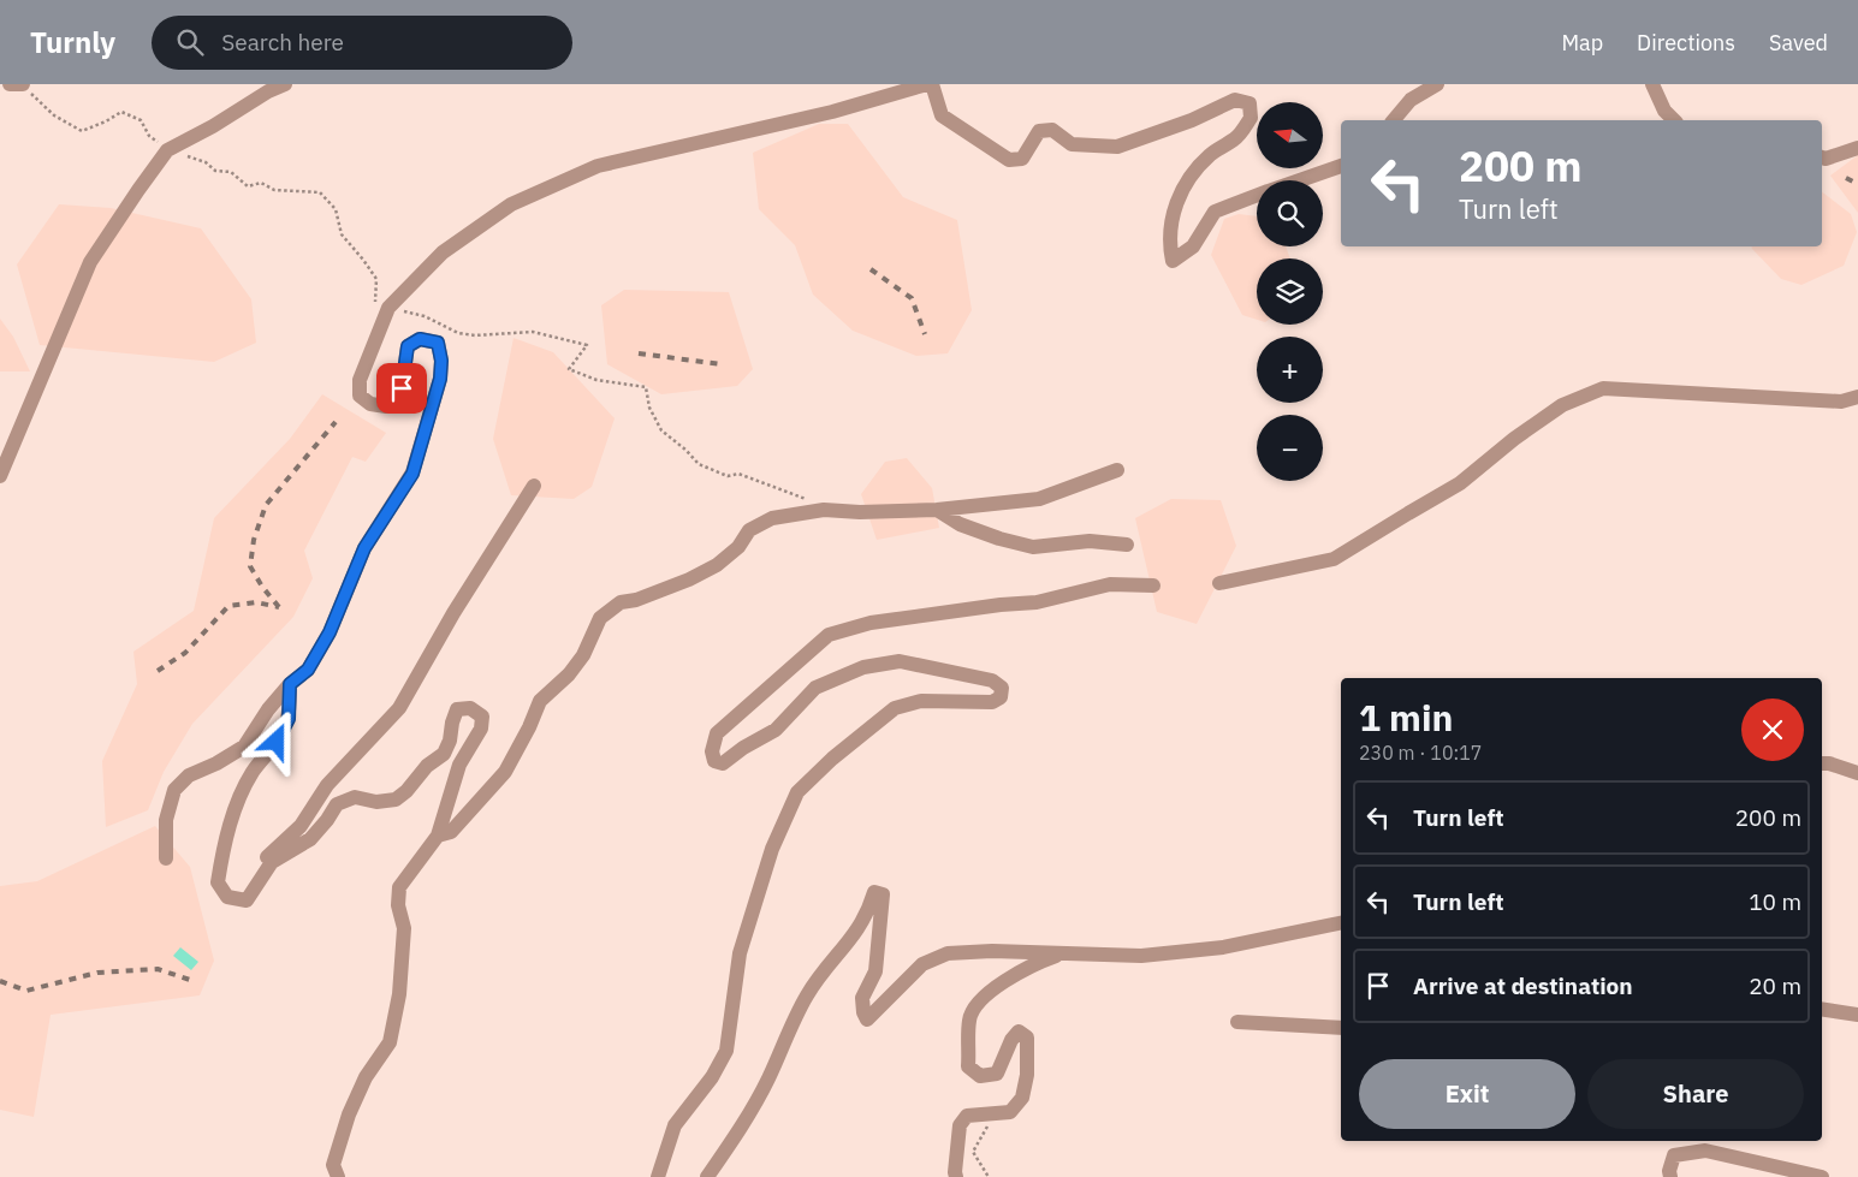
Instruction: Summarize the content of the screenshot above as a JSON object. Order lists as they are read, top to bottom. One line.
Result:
{"north":"left","page":{"header":"Turnly","search":"Search here","nav":["Map","Directions","Saved"],"map_buttons":["+","−"],"turn":["200 m","Turn left"],"heading":["1 min","230 m · 10:17"],"list":[{"name":"Turn left","value":"200 m"},{"name":"Turn left","value":"10 m"},{"name":"Arrive at destination","value":"20 m"}],"buttons":["Exit","Share"]}}
